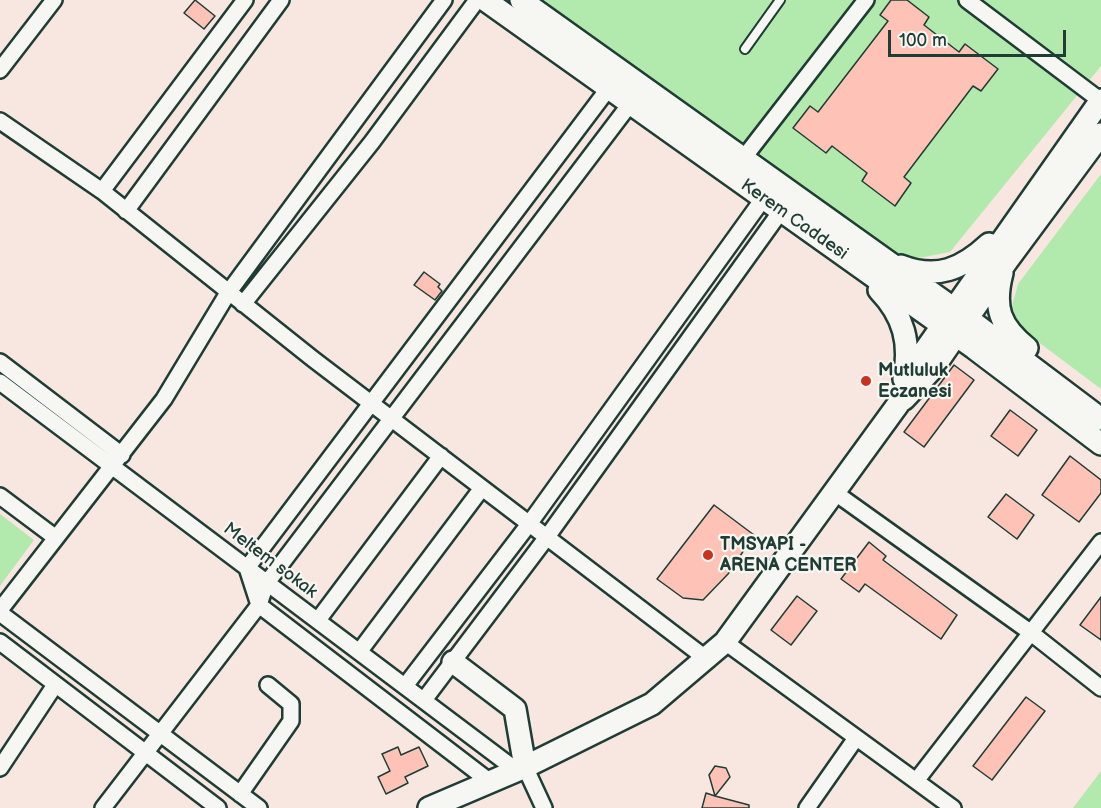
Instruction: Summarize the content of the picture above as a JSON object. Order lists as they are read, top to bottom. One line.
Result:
{"streets":{"street":["Kerem Caddesi","Meltem sokak"]},"places":["Mutluluk Eczanesi","TMSYAPI - ARENA CENTER"],"scale_bar":"100 m"}
